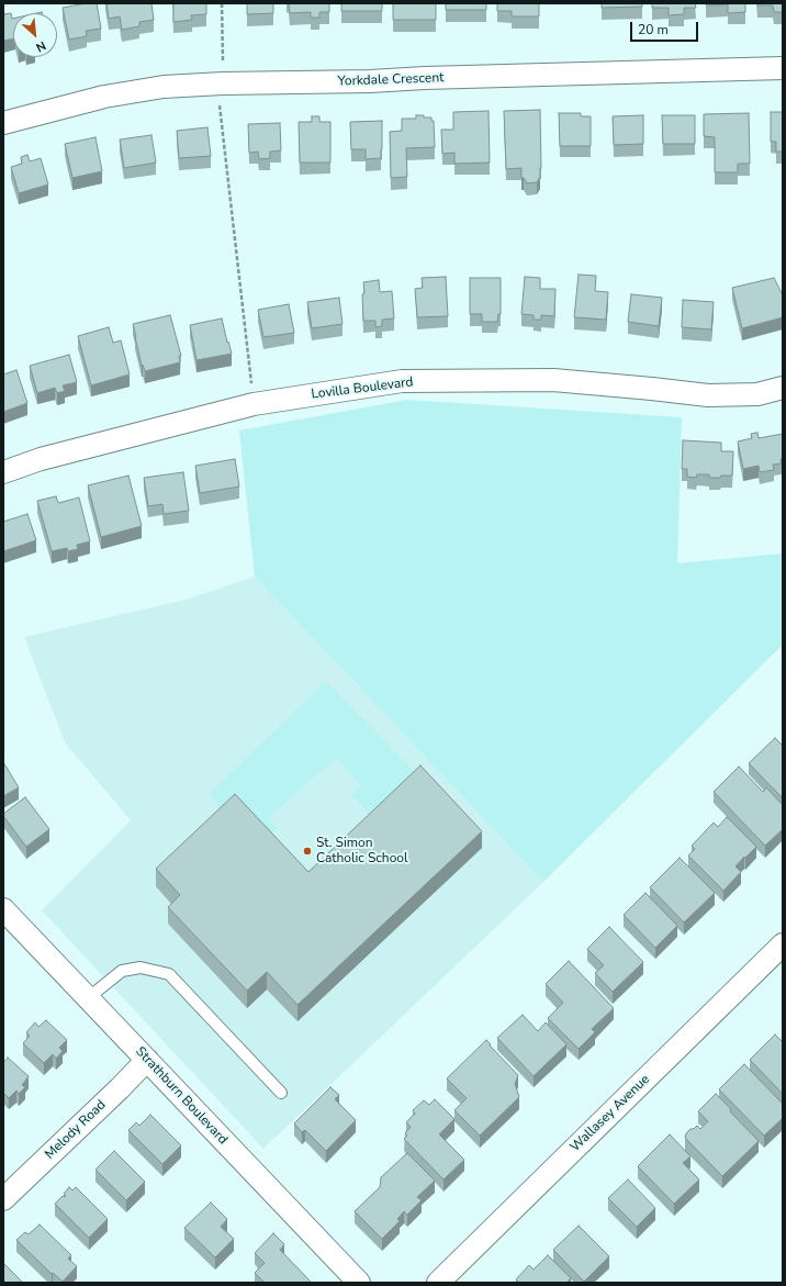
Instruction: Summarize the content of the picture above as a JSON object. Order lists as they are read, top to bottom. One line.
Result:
{"streets":{"street":["Yorkdale Crescent","Lovilla Boulevard","Strathburn Boulevard","Wallasey Avenue","Melody Road"]},"crossings":[["Strathburn Boulevard","Melody Road"]],"places":["St. Simon Catholic School"],"scale_bar":"20 m","north":"bottom right"}
